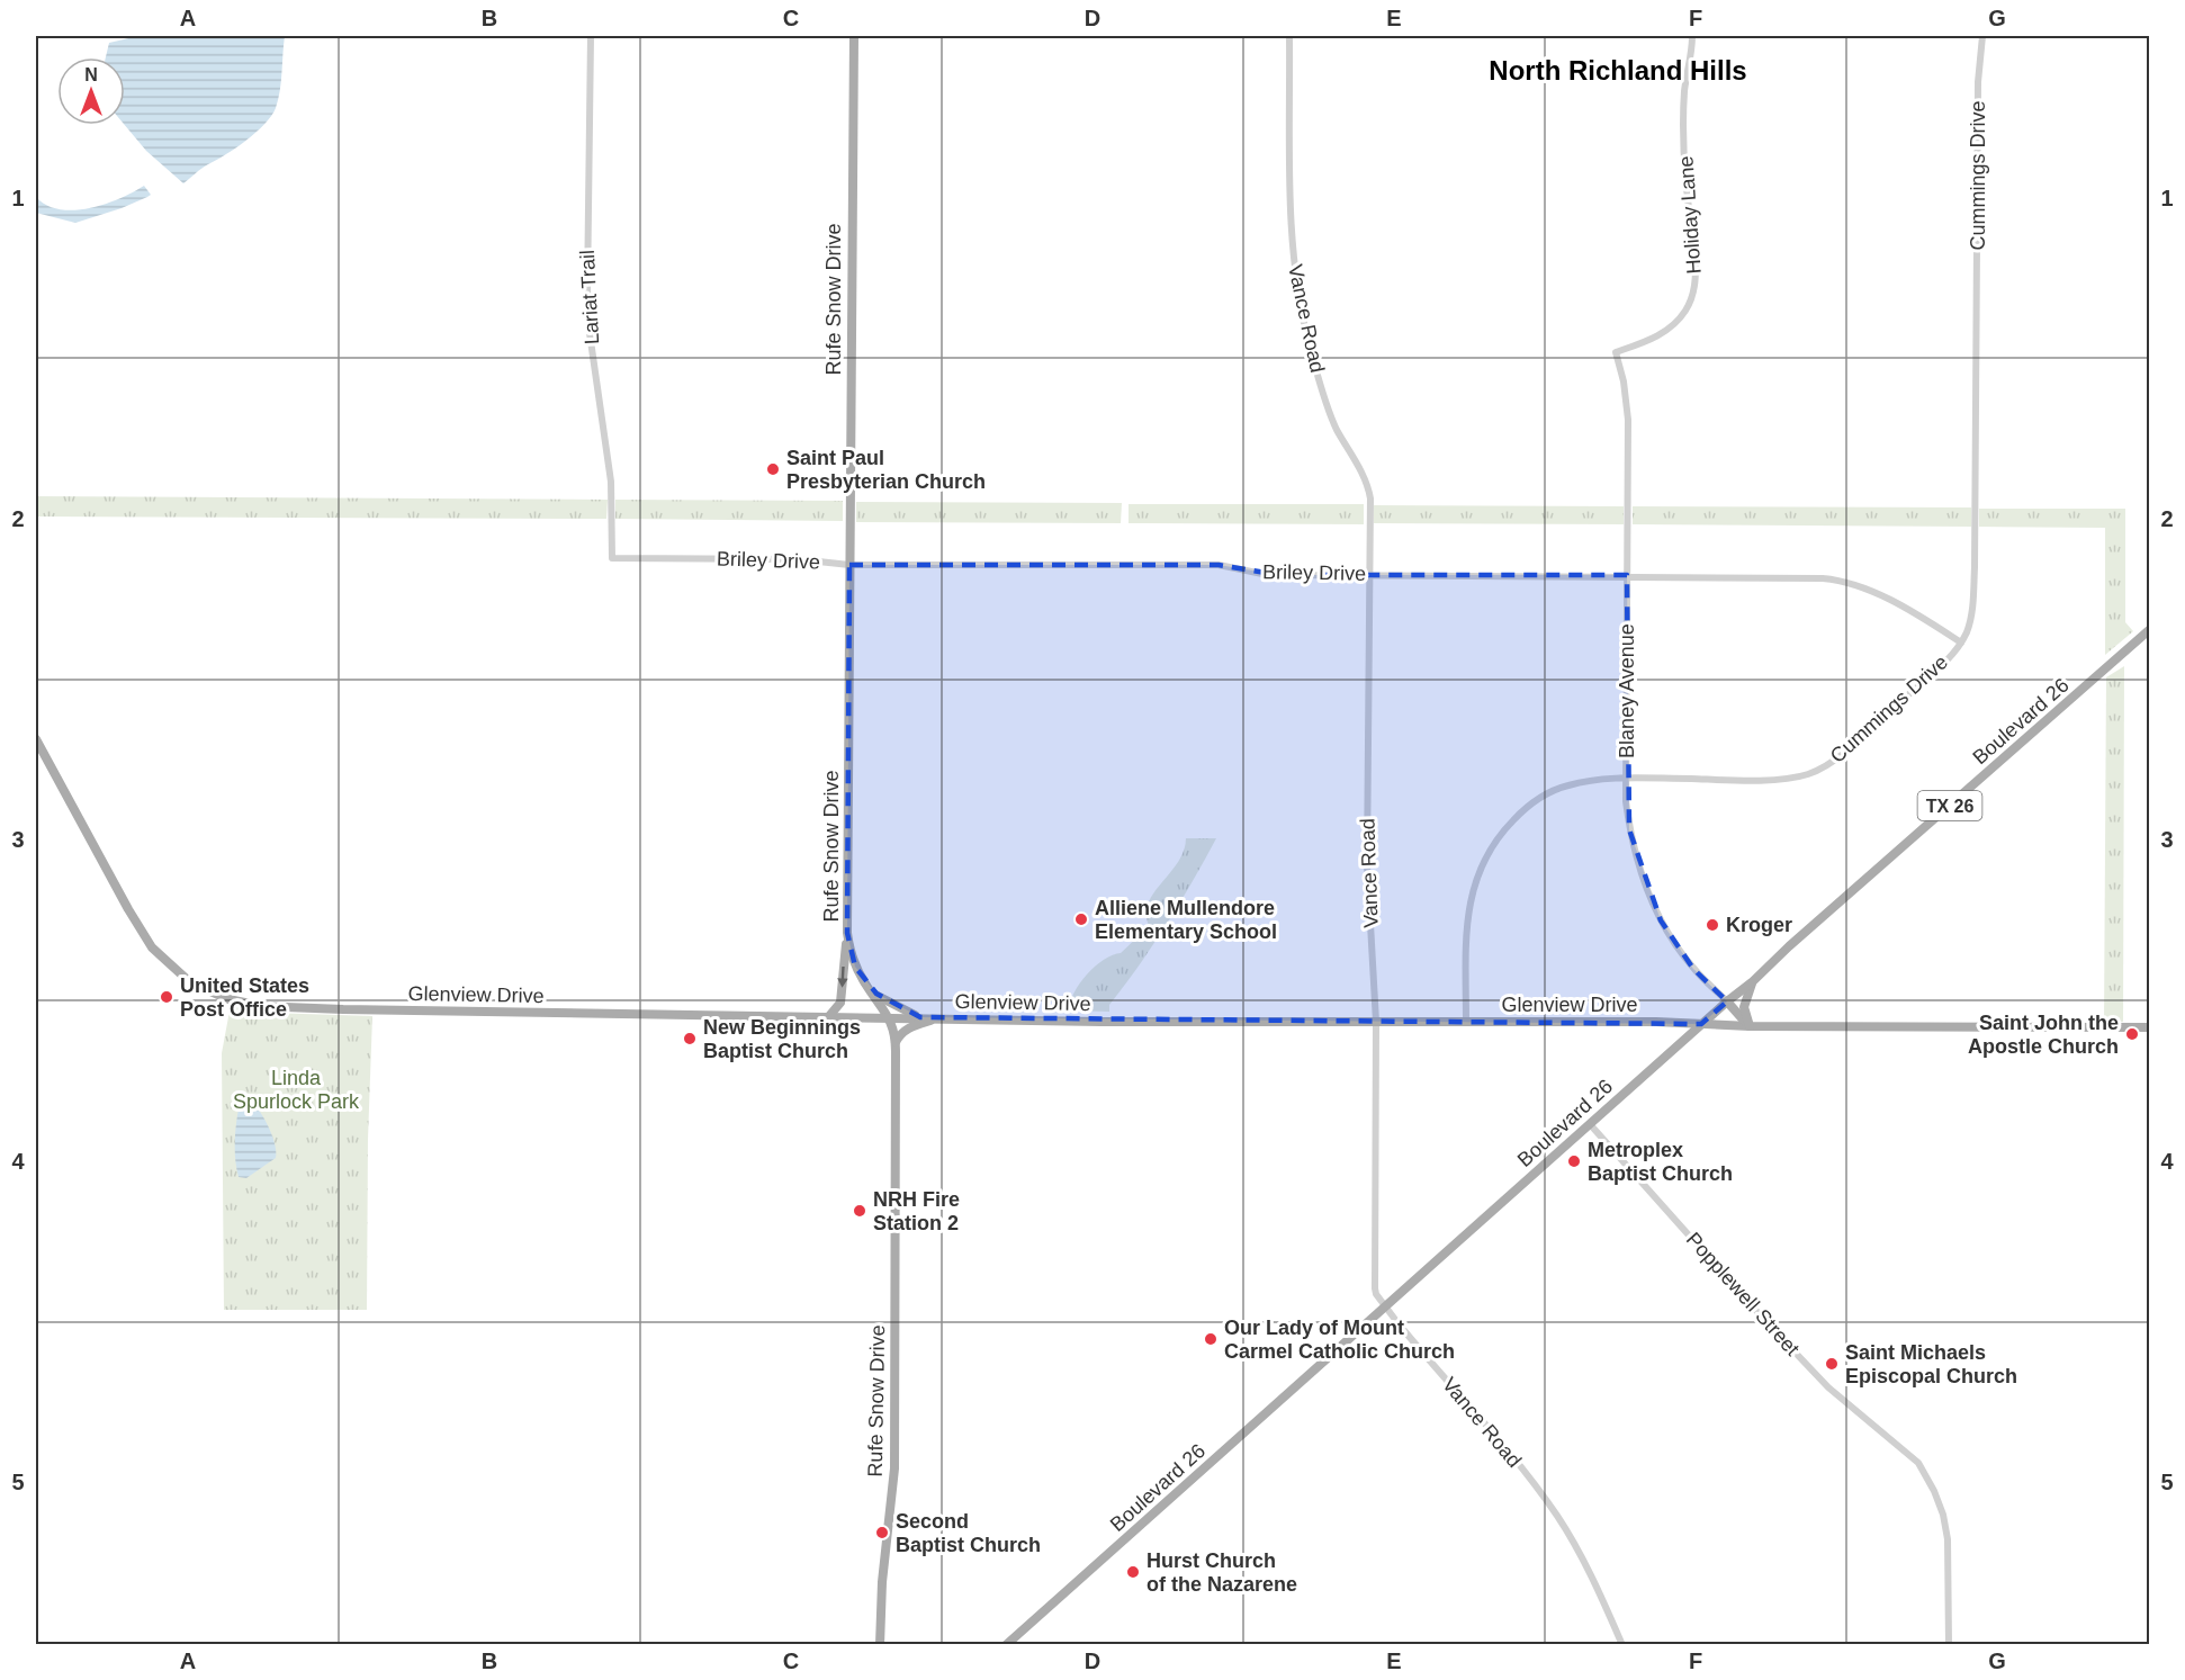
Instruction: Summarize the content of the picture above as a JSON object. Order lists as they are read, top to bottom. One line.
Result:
{"streets":{"main road":["Rufe Snow Drive","Boulevard 26","TX 26","Glenview Drive"],"street":["Cummings Drive","Holiday Lane","Lariat Trail","Vance Road","Briley Drive","Blaney Avenue","Popplewell Street"]},"crossings":[["Cummings Drive","Briley Drive"],["Cummings Drive","Blaney Avenue"],["Cummings Drive","Glenview Drive"],["Holiday Lane","Blaney Avenue"],["Lariat Trail","Briley Drive"],["Rufe Snow Drive","Briley Drive"],["Rufe Snow Drive","Glenview Drive"],["Vance Road","Briley Drive"],["Vance Road","Boulevard 26"],["Vance Road","Glenview Drive"],["Briley Drive","Blaney Avenue"],["Blaney Avenue","Boulevard 26"],["Boulevard 26","Glenview Drive"],["Boulevard 26","Popplewell Street"]],"districts":["North Richland Hills"],"parks":["Linda Spurlock Park"],"places":["Saint Paul Presbyterian Church","Alliene Mullendore Elementary School","Kroger","United States Post Office","Saint John the Apostle Church","New Beginnings Baptist Church","Metroplex Baptist Church","NRH Fire Station 2","Our Lady of Mount Carmel Catholic Church","Saint Michaels Episcopal Church","Second Baptist Church","Hurst Church of the Nazarene"],"north":"top","grid":{"columns":["A","B","C","D","E","F","G"],"rows":["1","2","3","4","5"]}}
